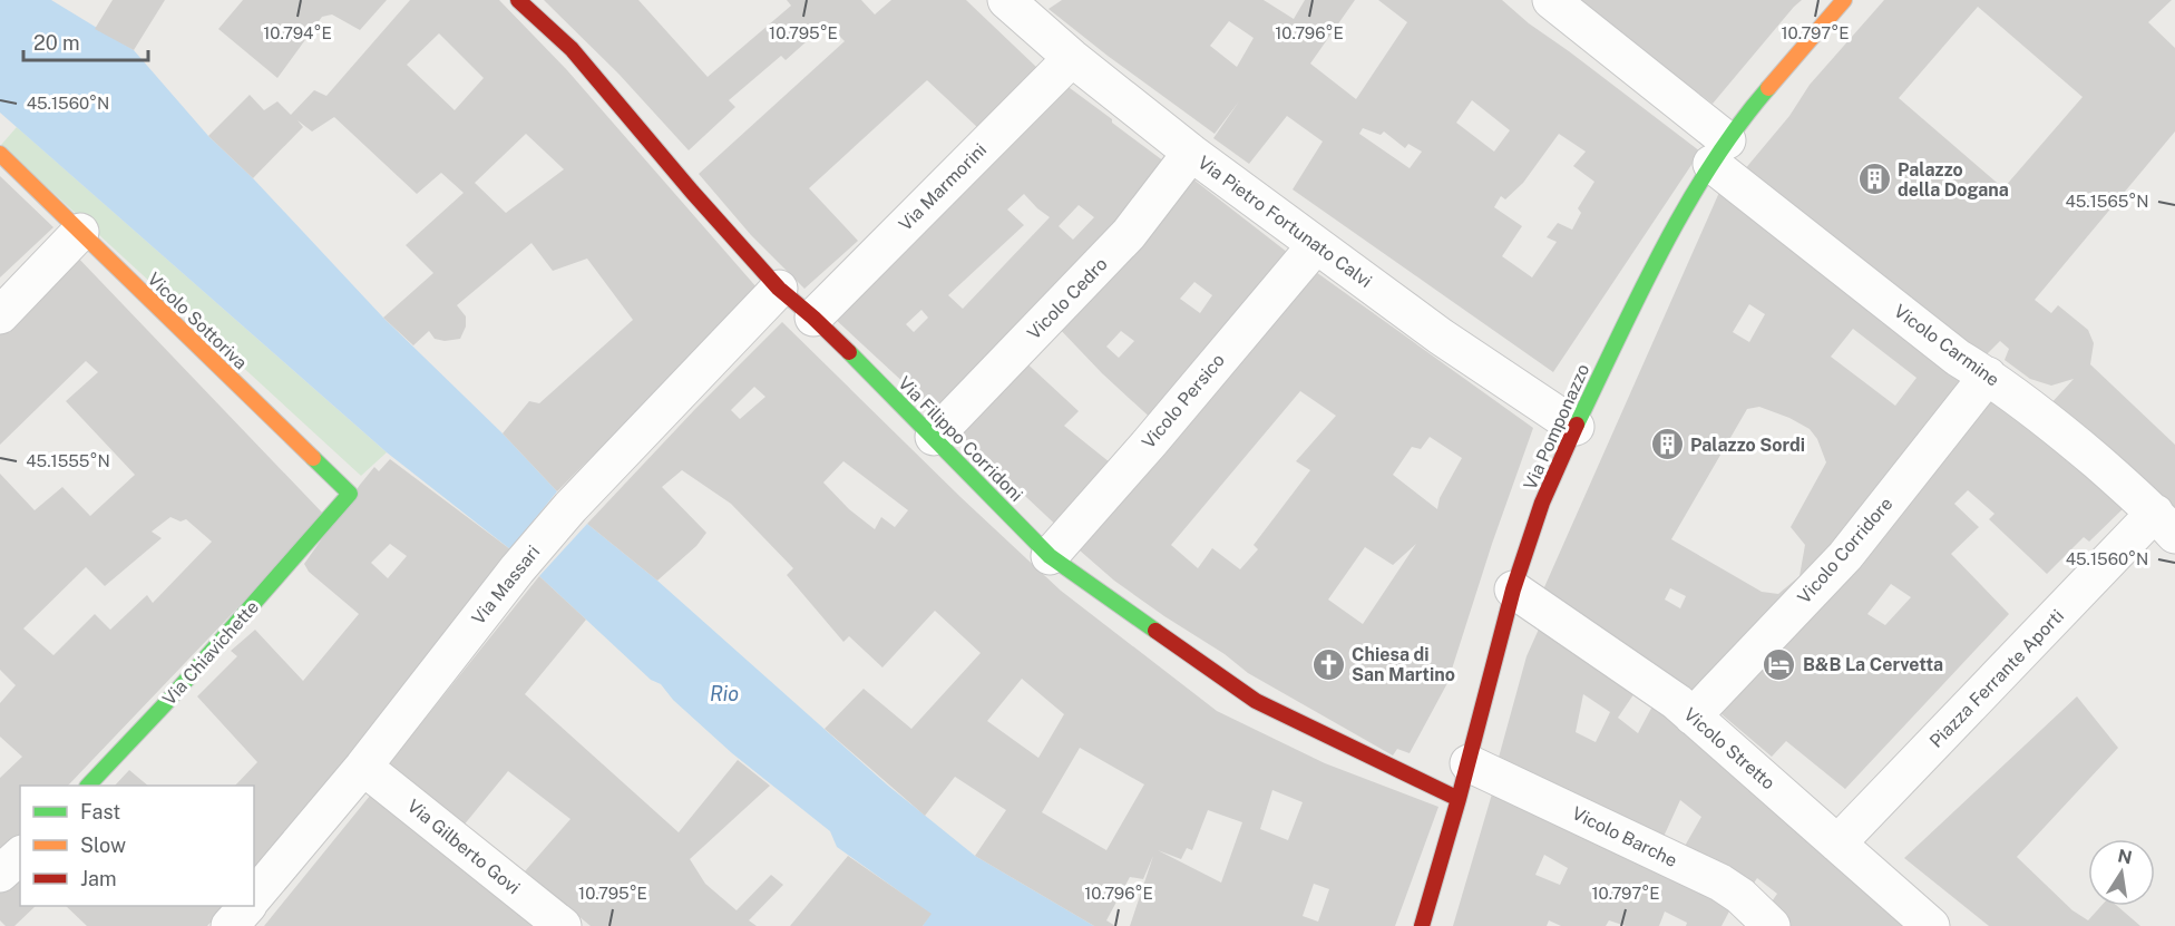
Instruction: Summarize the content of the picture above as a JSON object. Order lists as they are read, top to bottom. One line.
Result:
{"streets":{"street":["Via Marmorini","Via Pietro Fortunato Calvi","Vicolo Cedro","Vicolo Sottoriva","Vicolo Carmine","Vicolo Persico","Via Pomponazzo","Via Filippo Corridoni","Vicolo Corridore","Via Massari","Via Chiavichette","Piazza Ferrante Aporti","Vicolo Stretto","Vicolo Barche","Via Gilberto Govi"]},"crossings":[["Via Marmorini","Via Pietro Fortunato Calvi"],["Via Marmorini","Via Filippo Corridoni"],["Via Pietro Fortunato Calvi","Vicolo Cedro"],["Via Pietro Fortunato Calvi","Vicolo Persico"],["Via Pietro Fortunato Calvi","Via Pomponazzo"],["Vicolo Cedro","Via Filippo Corridoni"],["Vicolo Sottoriva","Via Chiavichette"],["Vicolo Carmine","Via Pomponazzo"],["Vicolo Carmine","Vicolo Corridore"],["Vicolo Carmine","Piazza Ferrante Aporti"],["Vicolo Persico","Via Filippo Corridoni"],["Via Pomponazzo","Via Filippo Corridoni"],["Via Pomponazzo","Vicolo Stretto"],["Via Pomponazzo","Vicolo Barche"],["Via Filippo Corridoni","Via Massari"],["Vicolo Corridore","Vicolo Stretto"],["Via Massari","Via Gilberto Govi"],["Piazza Ferrante Aporti","Vicolo Stretto"]],"water":["Rio"],"places":{"building":["Palazzo della Dogana","Palazzo Sordi"],"church":["Chiesa di San Martino"],"hotel":["B&B La Cervetta"]},"legend":["Fast","Slow","Jam"],"scale_bar":"20 m","north":"top","coordinates":["10.794°E","10.795°E","10.796°E","10.797°E","45.1560°N","45.1565°N","45.1555°N"]}
